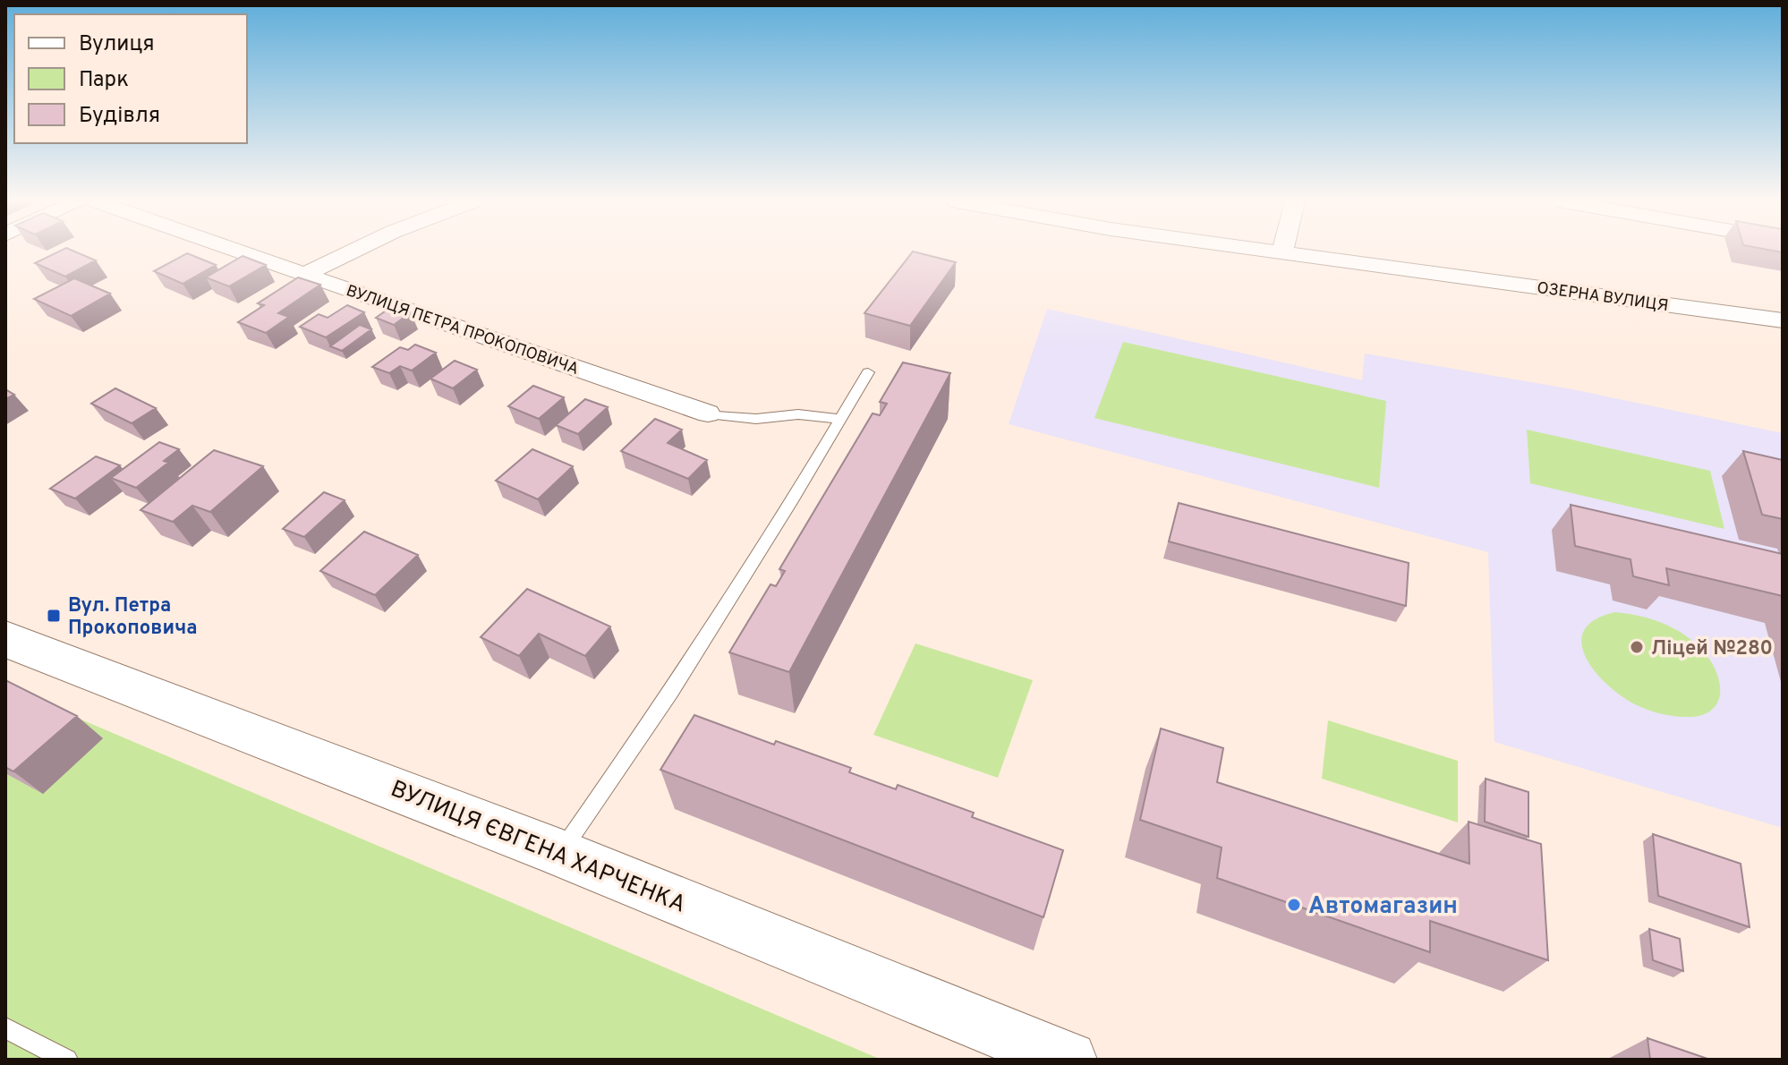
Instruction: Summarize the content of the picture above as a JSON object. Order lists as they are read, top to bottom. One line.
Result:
{"streets":{"main road":["ВУЛИЦЯ ЄВГЕНА ХАРЧЕНКА"],"street":["ОЗЕРНА ВУЛИЦЯ","ВУЛИЦЯ ПЕТРА ПРОКОПОВИЧА"]},"places":{"transit":["Вул. Петра Прокоповича"],"other":["Ліцей №280","Автомагазин"]},"legend":["Вулиця","Парк","Будівля"]}
